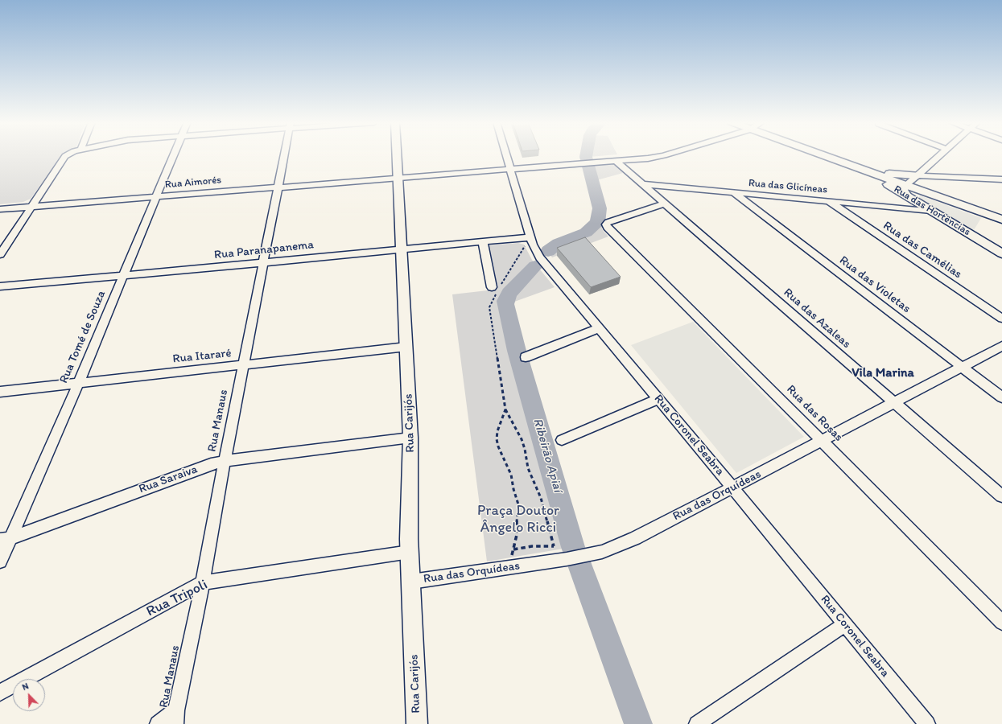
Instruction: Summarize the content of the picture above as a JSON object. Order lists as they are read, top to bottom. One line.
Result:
{"streets":{"main road":["Rua das Hortências","Rua Carijós"],"street":["Rua Aimorés","Rua das Glicíneas","Rua Paranapanema","Rua das Camélias","Rua das Violetas","Rua das Azaleas","Rua Tomé de Souza","Rua Itararé","Rua das Rosas","Rua Manaus","Rua Coronel Seabra","Rua Saraiva","Rua das Orquídeas","Rua Tripoli"]},"crossings":[["Rua Aimorés","Rua das Azaleas"],["Rua Aimorés","Rua Tomé de Souza"],["Rua Aimorés","Rua Manaus"],["Rua Aimorés","Rua Carijós"],["Rua Aimorés","Rua Coronel Seabra"],["Rua das Glicíneas","Rua das Hortências"],["Rua das Glicíneas","Rua das Camélias"],["Rua das Glicíneas","Rua das Violetas"],["Rua das Glicíneas","Rua das Azaleas"],["Rua Paranapanema","Rua Tomé de Souza"],["Rua Paranapanema","Rua Manaus"],["Rua Paranapanema","Rua Carijós"],["Rua Paranapanema","Rua Coronel Seabra"],["Rua das Violetas","Rua das Orquídeas"],["Rua das Azaleas","Rua das Rosas"],["Rua das Azaleas","Rua das Orquídeas"],["Rua Tomé de Souza","Rua Itararé"],["Rua Tomé de Souza","Rua Saraiva"],["Rua Itararé","Rua Manaus"],["Rua Itararé","Rua Carijós"],["Rua das Rosas","Rua das Orquídeas"],["Rua Manaus","Rua Saraiva"],["Rua Manaus","Rua Tripoli"],["Rua Carijós","Rua Saraiva"],["Rua Carijós","Rua das Orquídeas"],["Rua Carijós","Rua Tripoli"],["Rua Coronel Seabra","Rua das Orquídeas"]],"districts":["Vila Marina"],"water":["Ribeirão Apiaí"],"parks":["Praça Doutor Ângelo Ricci"],"north":"top left"}
